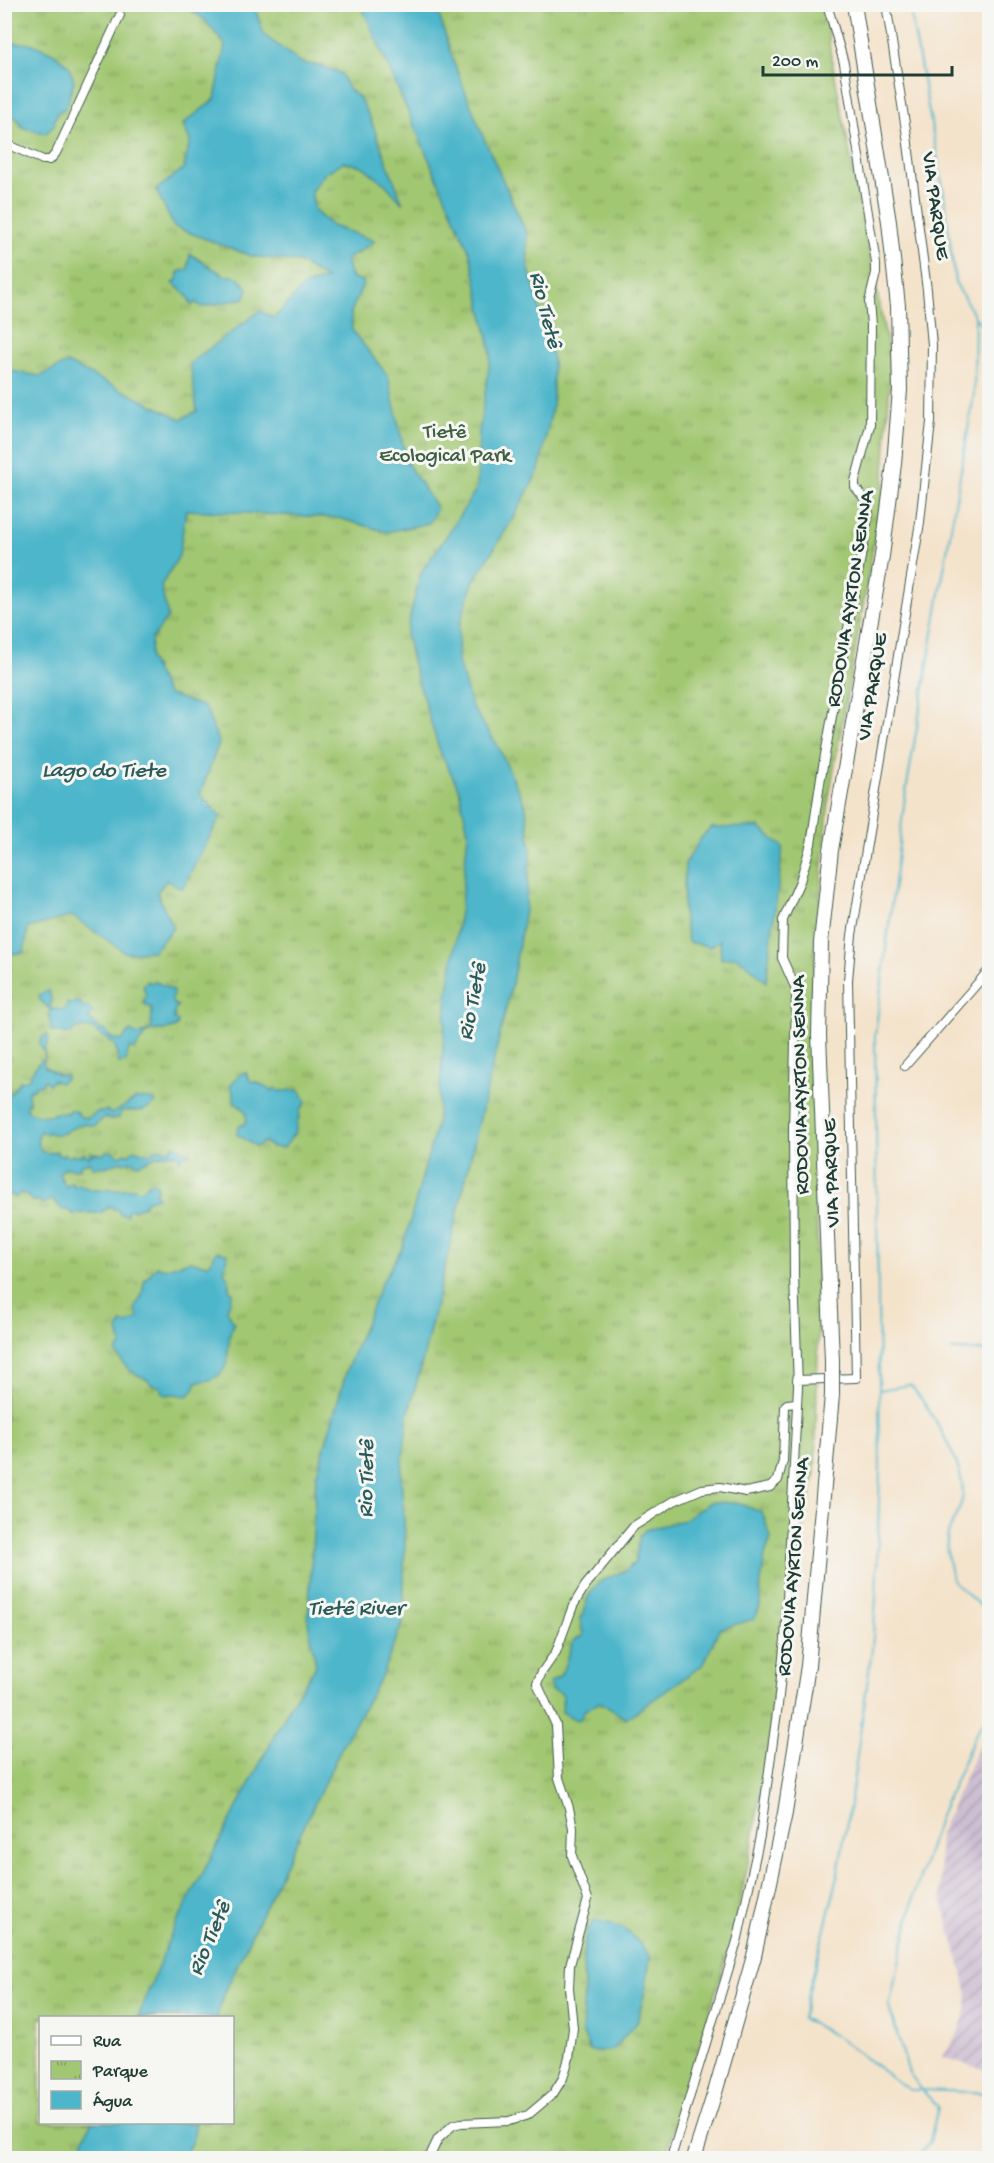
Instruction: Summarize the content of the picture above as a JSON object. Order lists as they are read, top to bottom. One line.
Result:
{"streets":{"highway":["RODOVIA AYRTON SENNA"],"street":["VIA PARQUE"]},"water":["Rio Tietê","Lago do Tiete","Tietê River"],"parks":["Tietê Ecological Park"],"legend":["Rua","Parque","Água"],"scale_bar":"200 m"}
